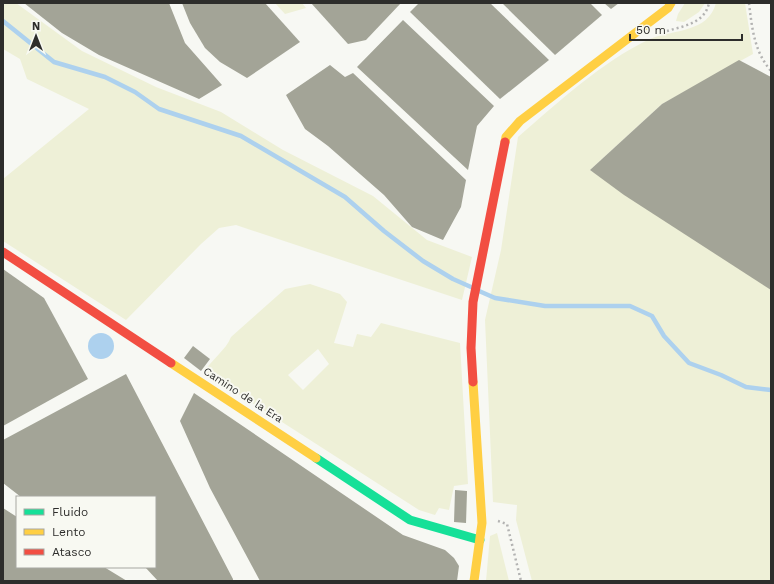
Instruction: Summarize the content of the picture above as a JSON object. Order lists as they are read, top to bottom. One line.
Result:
{"streets":{"street":["Camino de la Era"]},"legend":["Fluido","Lento","Atasco"],"scale_bar":"50 m","north":"top"}
